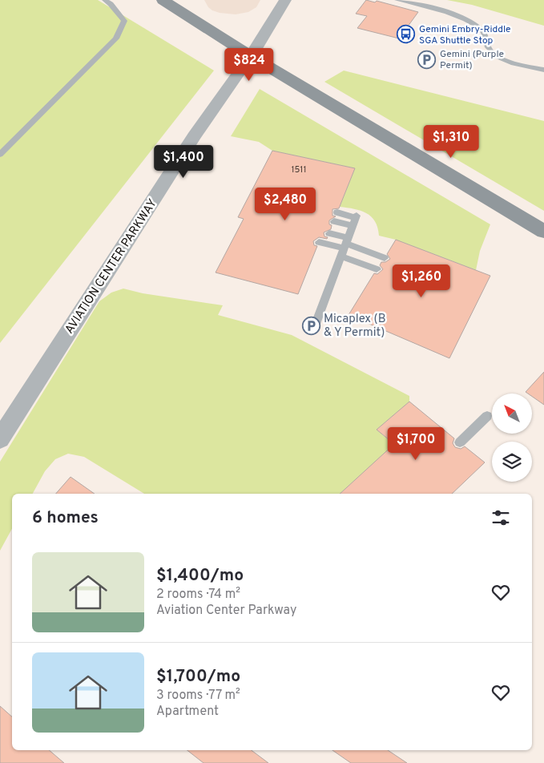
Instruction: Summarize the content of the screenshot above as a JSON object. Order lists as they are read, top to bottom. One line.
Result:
{"streets":{"street":["AVIATION CENTER PARKWAY"]},"places":{"bus stop":["Gemini Embry-Riddle SGA Shuttle Stop"],"parking":["Gemini (Purple Permit)","Micaplex (B & Y Permit)"]},"house_numbers":["1511"],"north":"top left","page":{"price":["$824","$1,310","$1,400","$2,480","$1,260","$1,700"],"heading":"6 homes","list":[{"name":"$1,400/mo","note":"2 rooms · 74 m² · Aviation Center Parkway"},{"name":"$1,700/mo","note":"3 rooms · 77 m² · Apartment"}]}}
